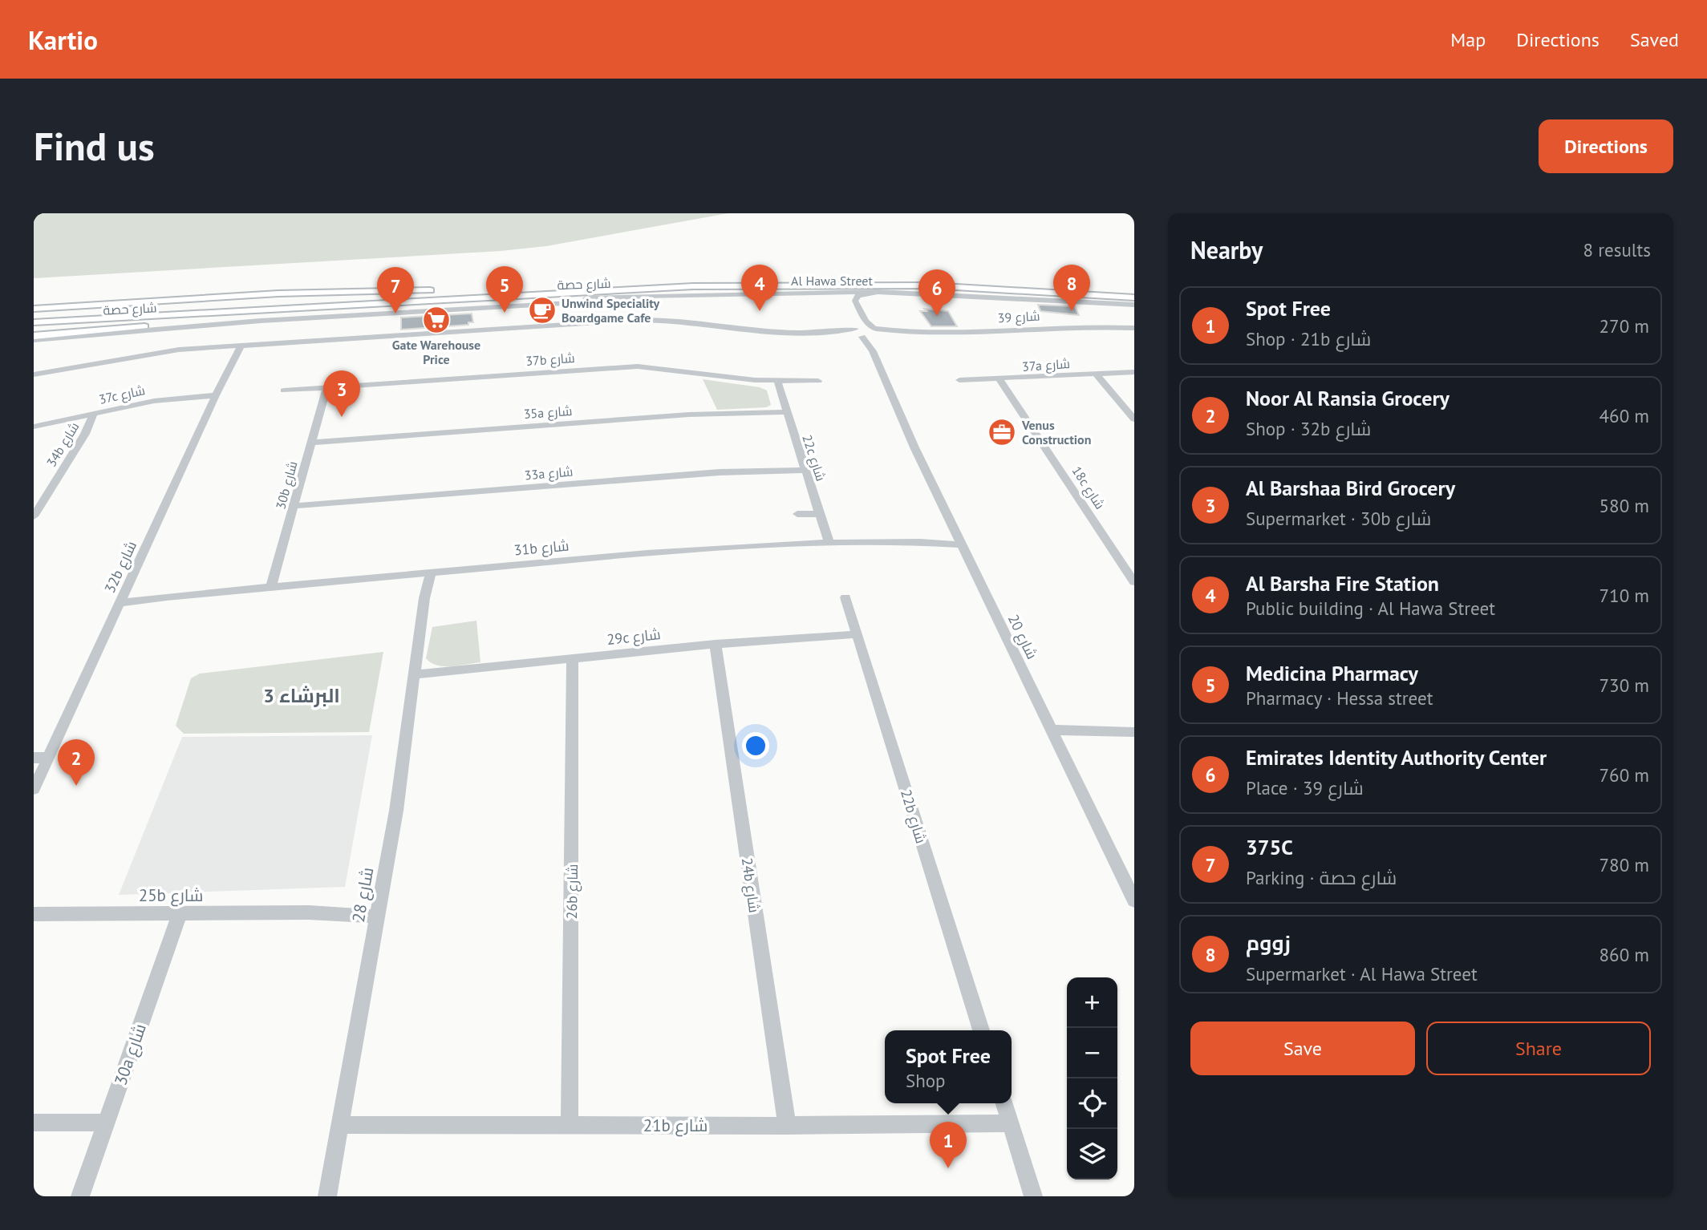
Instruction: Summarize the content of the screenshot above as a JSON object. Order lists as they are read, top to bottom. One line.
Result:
{"streets":{"main road":["شارع حصة"],"street":["Al Hawa Street","شارع 39","37b شارع","37a شارع","37c شارع","35a شارع","34b شارع","22c شارع","33a شارع","30b شارع","18c شارع","31b شارع","32b شارع","29c شارع","شارع 20","22b شارع","24b شارع","26b شارع","25b شارع","شارع 28","30a شارع","21b شارع"]},"crossings":[["Al Hawa Street","شارع حصة"],["Al Hawa Street","شارع 20"],["شارع 39","32b شارع"],["شارع 39","شارع 20"],["37b شارع","22c شارع"],["37b شارع","30b شارع"],["37a شارع","18c شارع"],["37c شارع","34b شارع"],["37c شارع","32b شارع"],["35a شارع","22c شارع"],["35a شارع","30b شارع"],["22c شارع","33a شارع"],["22c شارع","31b شارع"],["33a شارع","30b شارع"],["30b شارع","31b شارع"],["31b شارع","32b شارع"],["31b شارع","شارع 20"],["31b شارع","شارع 28"],["29c شارع","22b شارع"],["29c شارع","24b شارع"],["29c شارع","26b شارع"],["29c شارع","شارع 28"],["24b شارع","21b شارع"],["26b شارع","21b شارع"],["25b شارع","شارع 28"],["25b شارع","30a شارع"],["شارع 28","21b شارع"]],"districts":["البرشاء 3"],"places":{"cafe":["Unwind Speciality Boardgame Cafe"],"supermarket":["Gate Warehouse Price"],"office":["Venus Construction"]},"page":{"header":"Kartio","nav":["Map","Directions","Saved"],"buttons":["Directions",["Save","Share"]],"title":"Find us","heading":["Nearby","8 results"],"pins":["4","8","5","7","6","3","2","1"],"list":[{"mark":"1","name":"Spot Free","note":"Shop · 21b شارع","value":"270 m"},{"mark":"2","name":"Noor Al Ransia Grocery","note":"Shop · 32b شارع","value":"460 m"},{"mark":"3","name":"Al Barshaa Bird Grocery","note":"Supermarket · 30b شارع","value":"580 m"},{"mark":"4","name":"Al Barsha Fire Station","note":"Public building · Al Hawa Street","value":"710 m"},{"mark":"5","name":"Medicina Pharmacy","note":"Pharmacy · Hessa street","value":"730 m"},{"mark":"6","name":"Emirates Identity Authority Center","note":"Place · شارع 39","value":"760 m"},{"mark":"7","name":"375C","note":"Parking · شارع حصة","value":"780 m"},{"mark":"8","name":"زووم","note":"Supermarket · Al Hawa Street","value":"860 m"}],"map_buttons":["+","−"],"popup":["Spot Free","Shop"]}}
